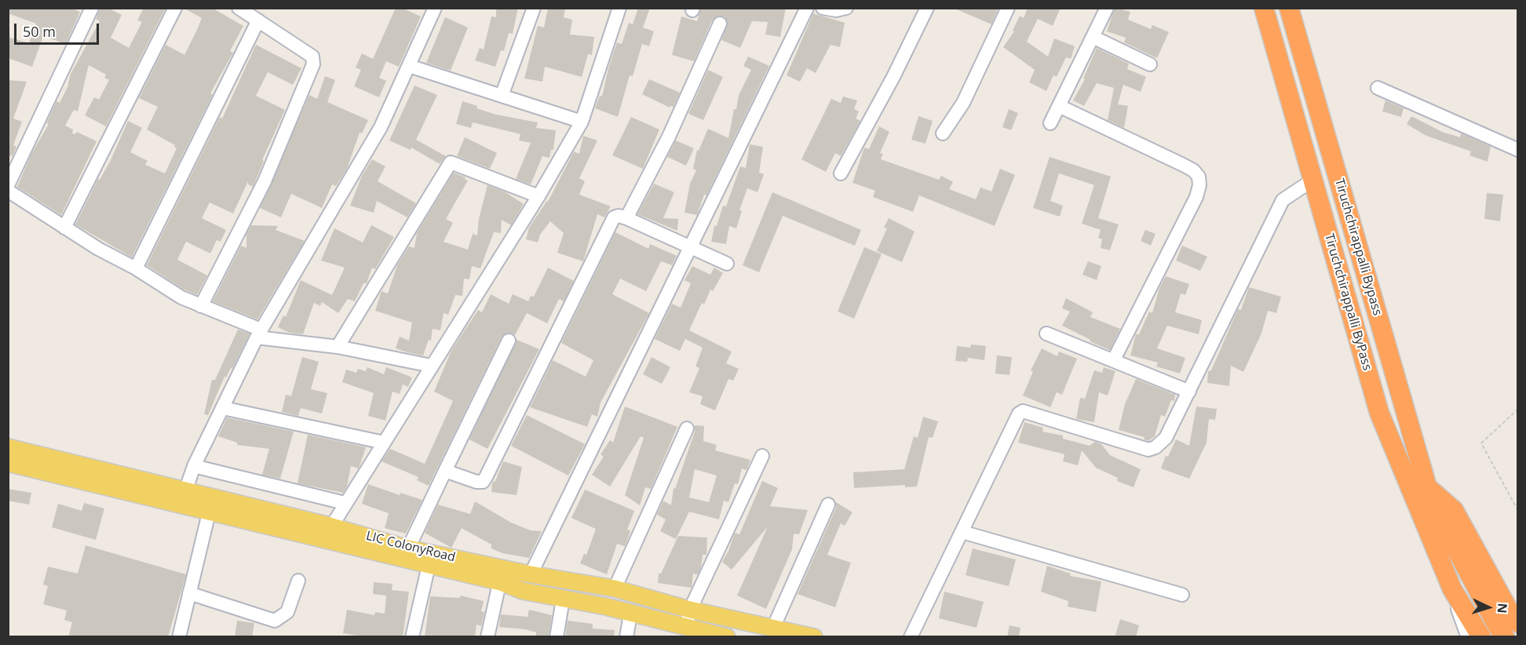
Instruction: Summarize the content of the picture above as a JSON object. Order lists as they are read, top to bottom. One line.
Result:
{"streets":{"highway":["Tiruchchirappalli Bypass","Tiruchchirappalli ByPass"],"main road":["LIC ColonyRoad"]},"scale_bar":"50 m","north":"right"}
